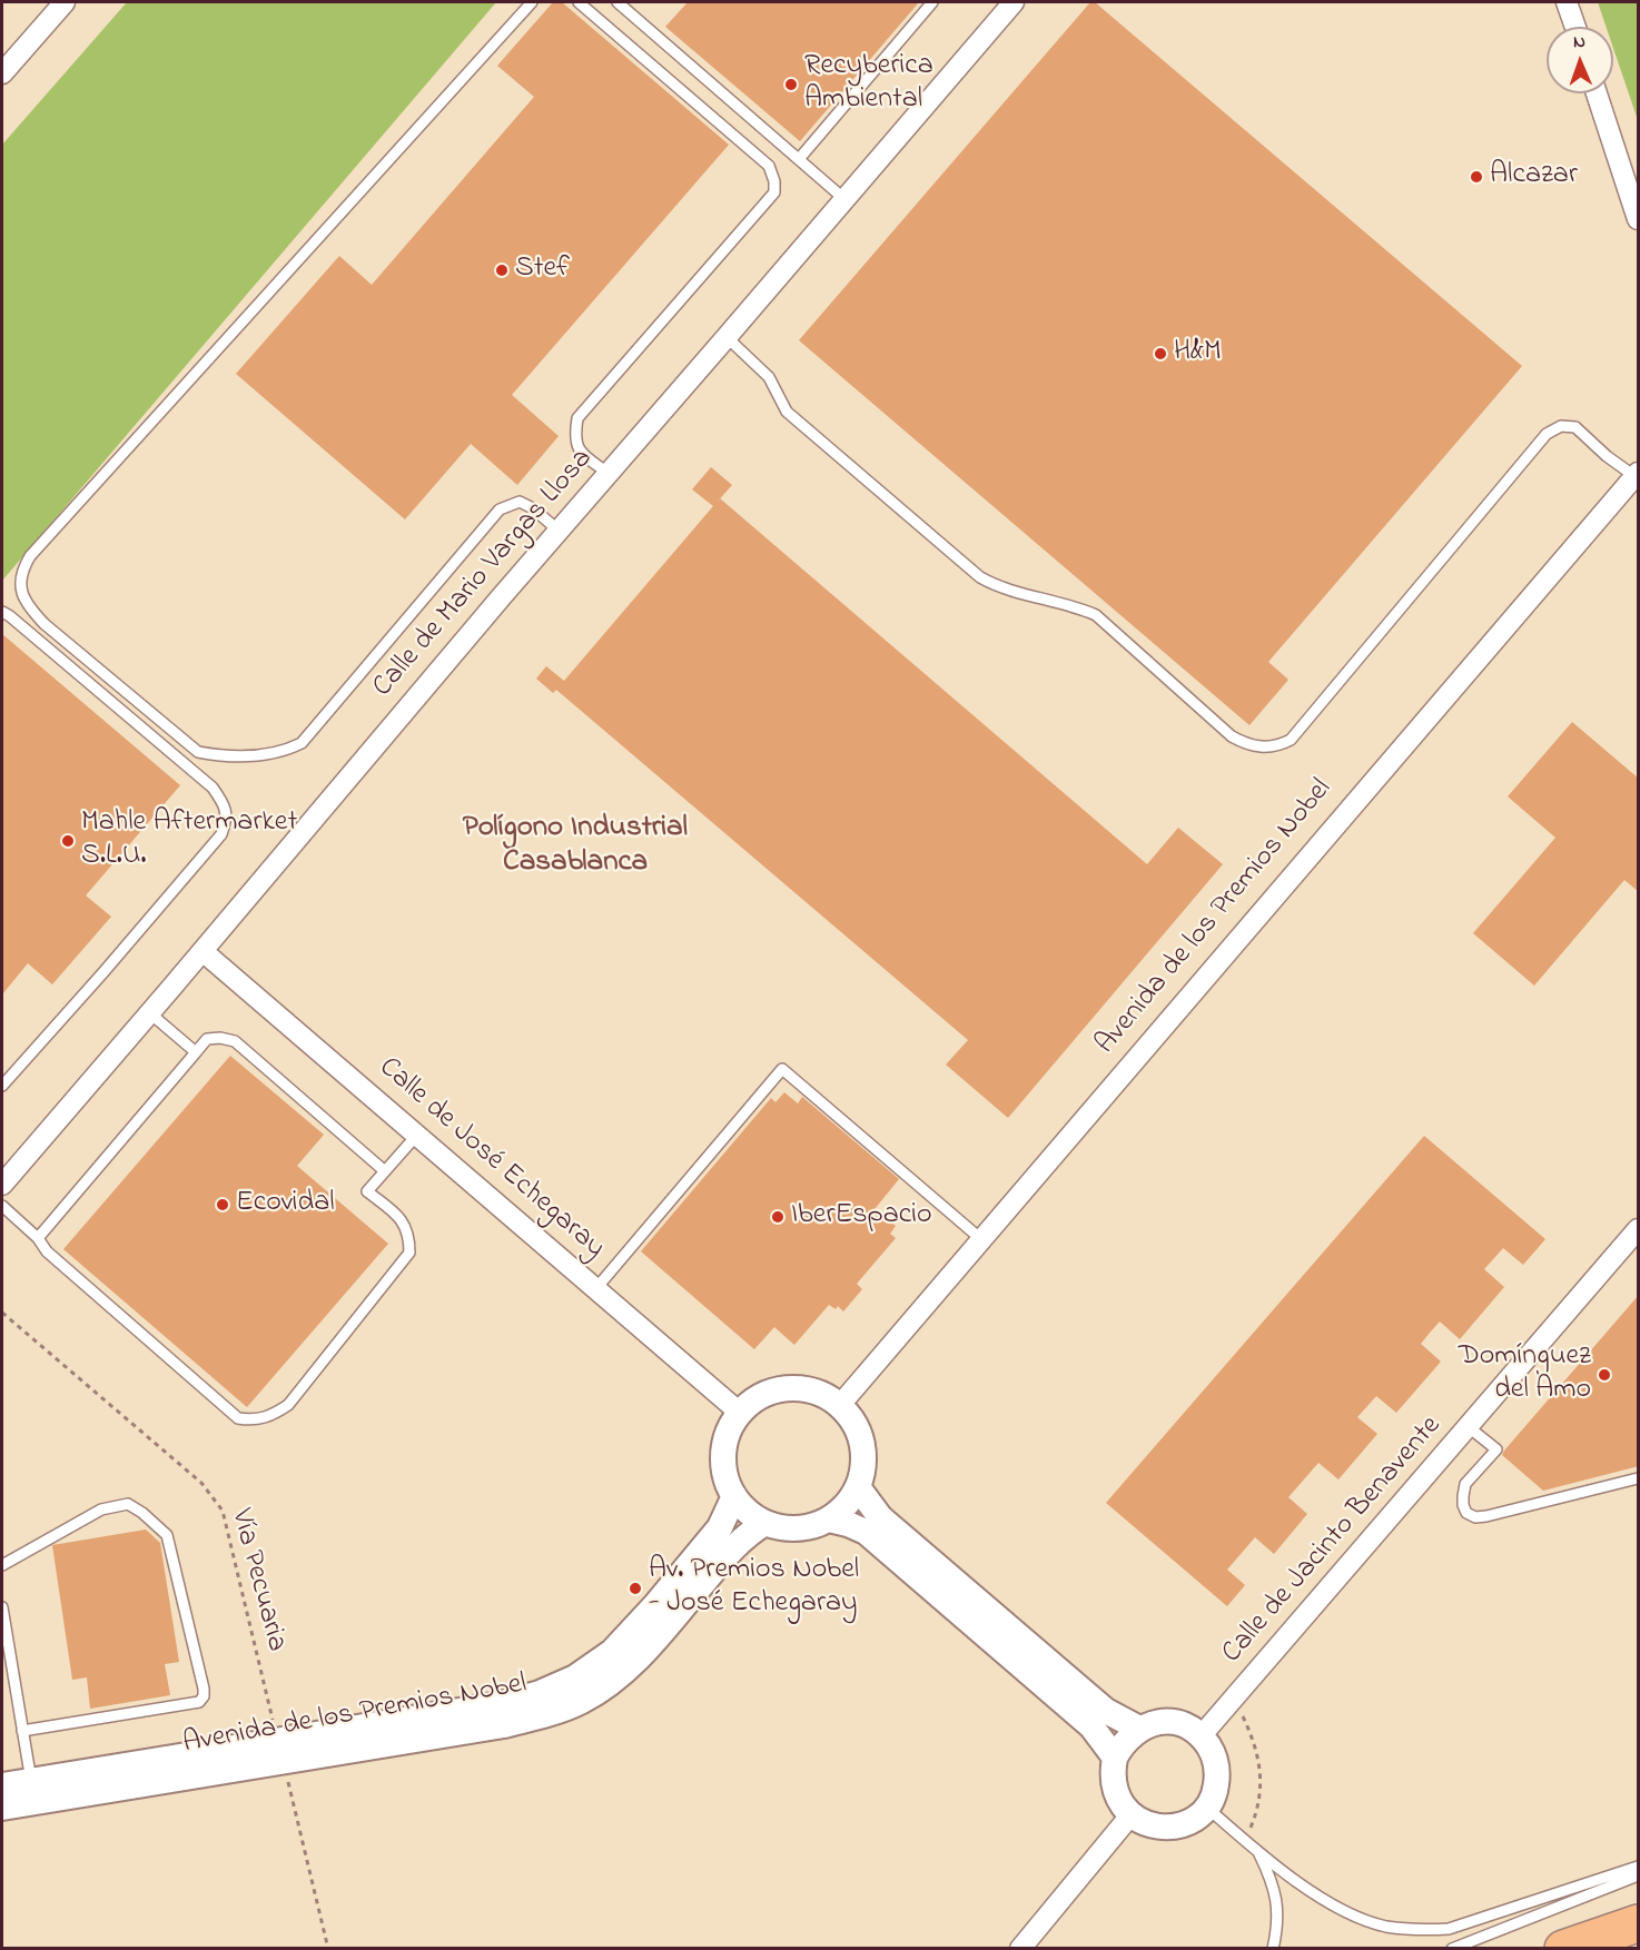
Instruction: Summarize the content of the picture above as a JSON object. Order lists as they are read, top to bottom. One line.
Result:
{"streets":{"street":["Calle de Mario Vargas Llosa","Avenida de los Premios Nobel","Calle de José Echegaray","Calle de Jacinto Benavente"],"path":["Vía Pecuaria"]},"crossings":[["Calle de Mario Vargas Llosa","Calle de José Echegaray"],["Avenida de los Premios Nobel","Calle de José Echegaray"],["Avenida de los Premios Nobel","Vía Pecuaria"]],"districts":["Polígono Industrial Casablanca"],"places":["Recyberica Ambiental","Alcazar","Stef","H&M","Mahle Aftermarket S.L.U.","Ecovidal","IberEspacio","Domínguez del Amo","Av. Premios Nobel - José Echegaray"],"north":"top"}
